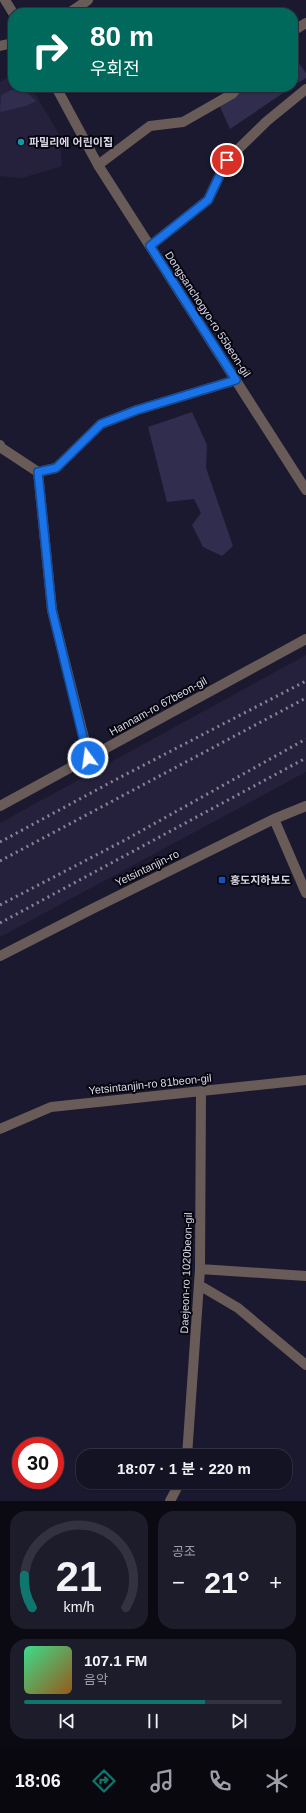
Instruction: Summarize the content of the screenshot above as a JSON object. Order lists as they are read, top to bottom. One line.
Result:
{"streets":{"street":["Dongsanchogyo-ro 55beon-gil","Hannam-ro 67beon-gil","Yetsintanjin-ro","Yetsintanjin-ro 81beon-gil","Daejeon-ro 1020beon-gil"]},"crossings":[["Yetsintanjin-ro 81beon-gil","Daejeon-ro 1020beon-gil"]],"places":{"other":["파밀리에 어린이집"],"transit":["홍도지하보도"]},"page":{"turn":["80 m","우회전"],"limit":"30","trip":"18:07 · 1 분 · 220 m","tile":"공조","heat":["−","21°","+"],"song":["107.1 FM","음악"],"tabs":"18:06","gauge":["21","km/h"]}}
